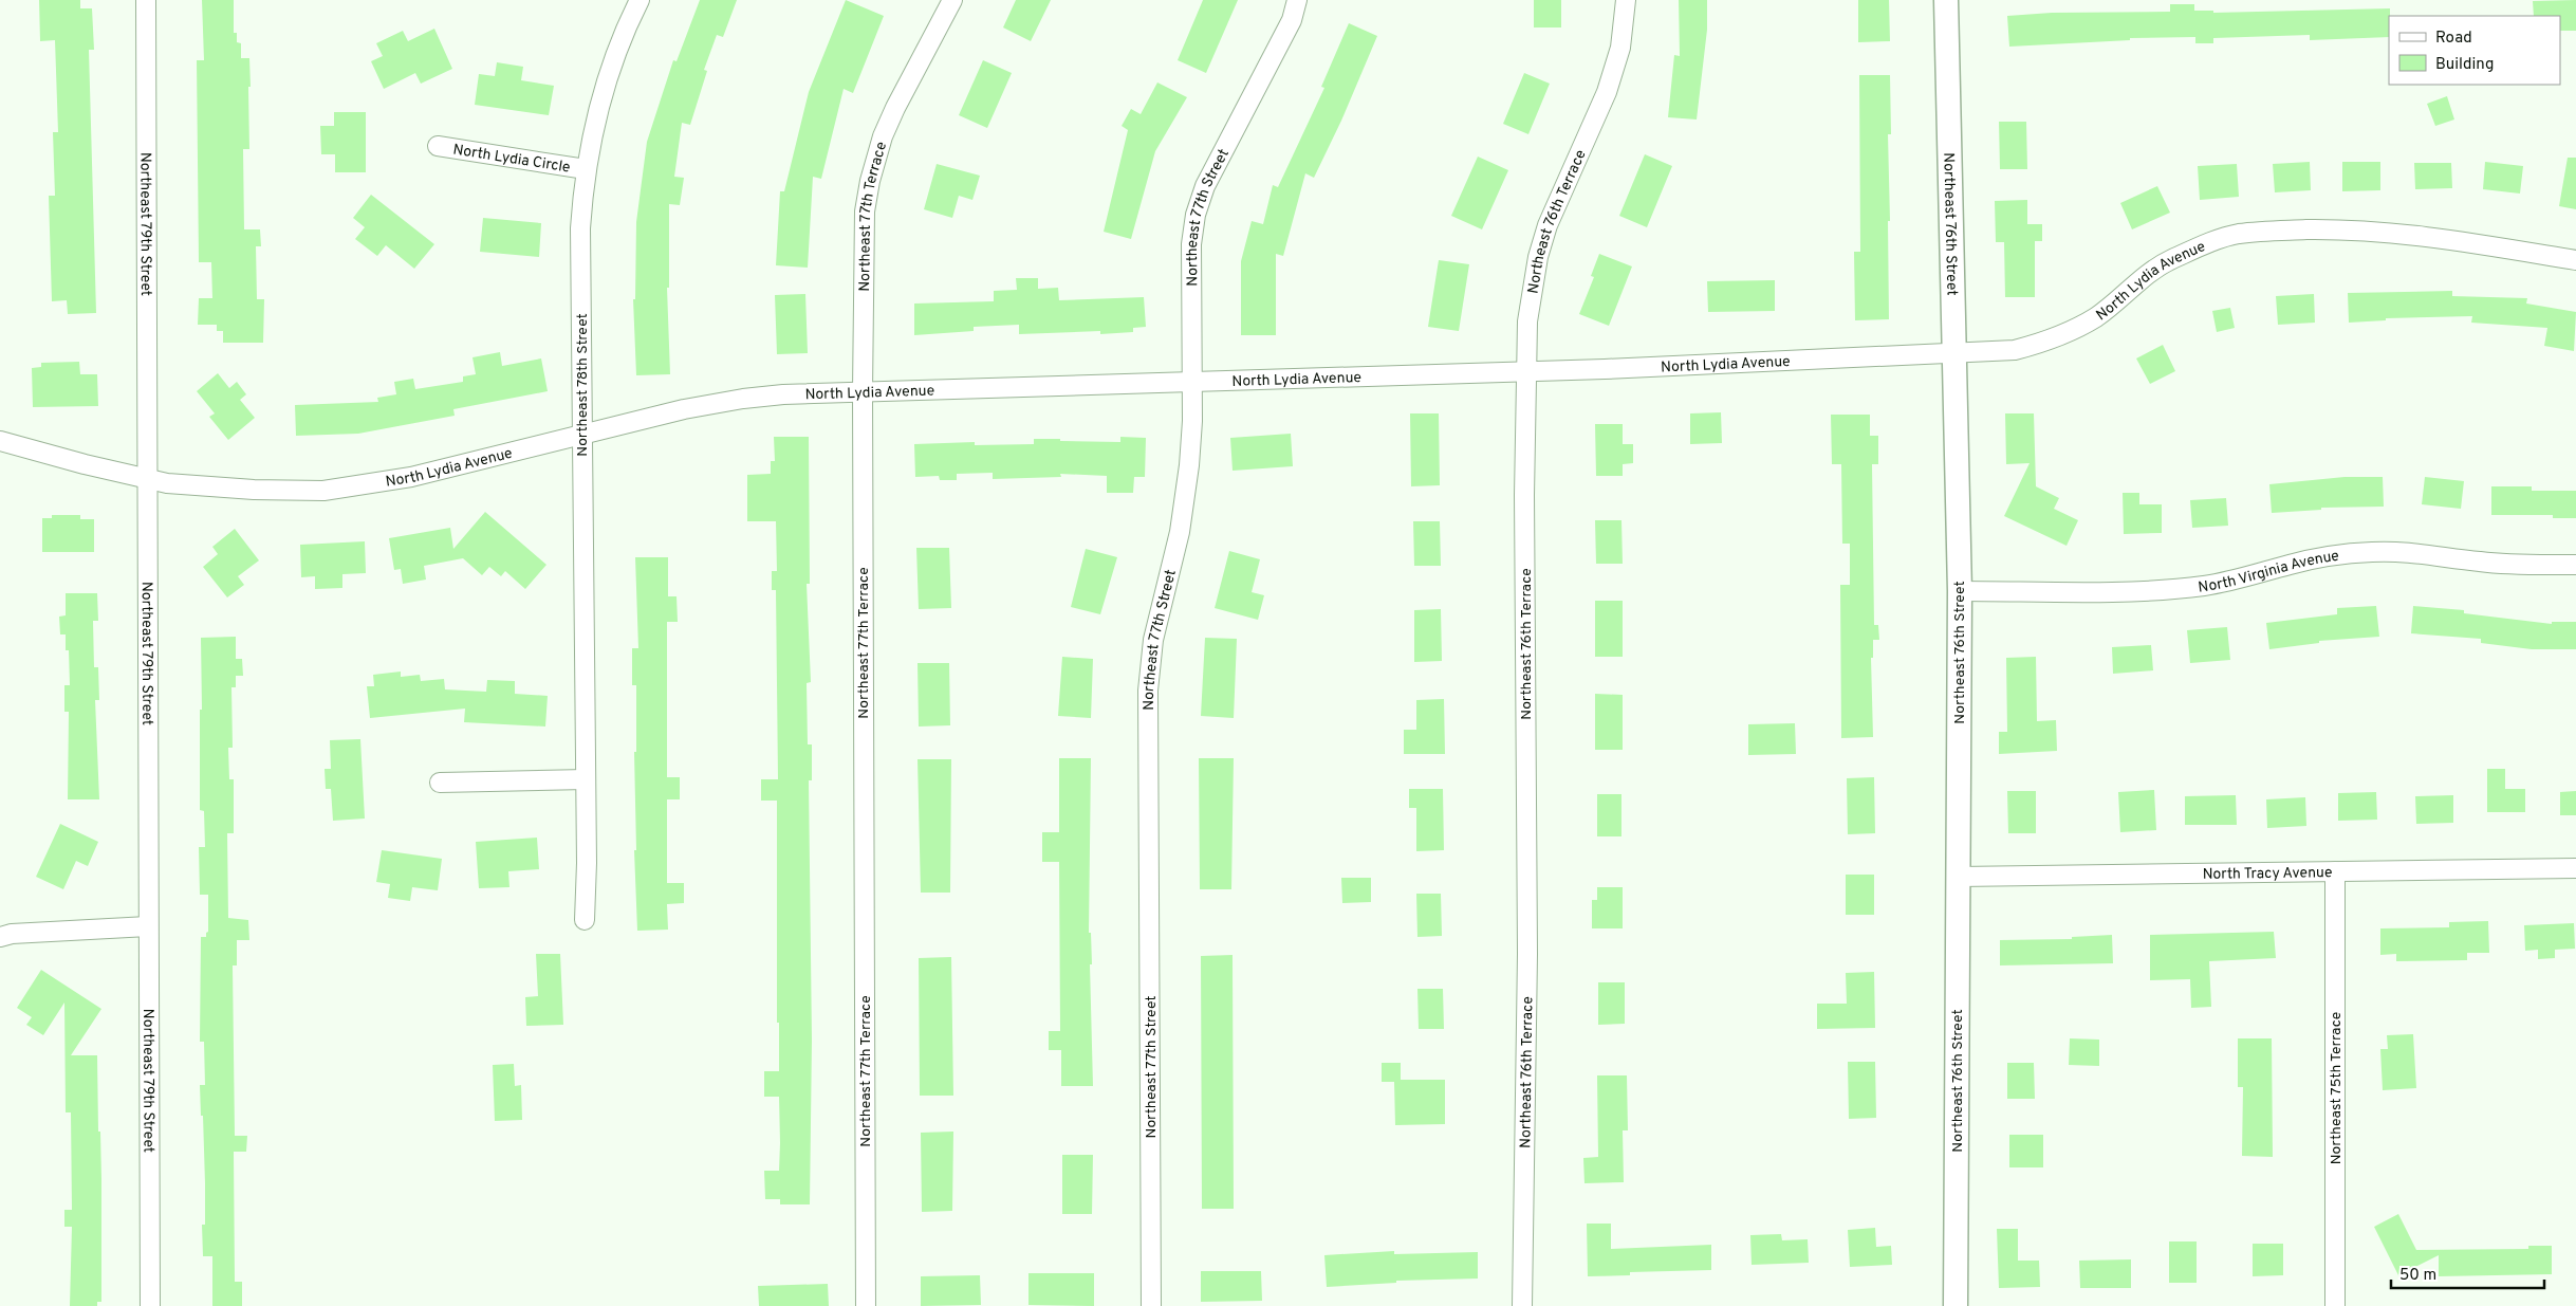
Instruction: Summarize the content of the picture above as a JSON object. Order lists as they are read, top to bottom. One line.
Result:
{"streets":{"street":["North Lydia Circle","Northeast 77th Terrace","Northeast 77th Street","Northeast 76th Terrace","Northeast 79th Street","Northeast 76th Street","North Lydia Avenue","Northeast 78th Street","North Virginia Avenue","North Tracy Avenue","Northeast 75th Terrace"]},"crossings":[["North Lydia Circle","Northeast 78th Street"],["Northeast 77th Terrace","North Lydia Avenue"],["Northeast 77th Street","North Lydia Avenue"],["Northeast 76th Terrace","North Lydia Avenue"],["Northeast 79th Street","North Lydia Avenue"],["Northeast 76th Street","North Lydia Avenue"],["Northeast 76th Street","North Virginia Avenue"],["Northeast 76th Street","North Tracy Avenue"],["North Lydia Avenue","Northeast 78th Street"],["North Tracy Avenue","Northeast 75th Terrace"]],"legend":["Road","Building"],"scale_bar":"50 m"}
